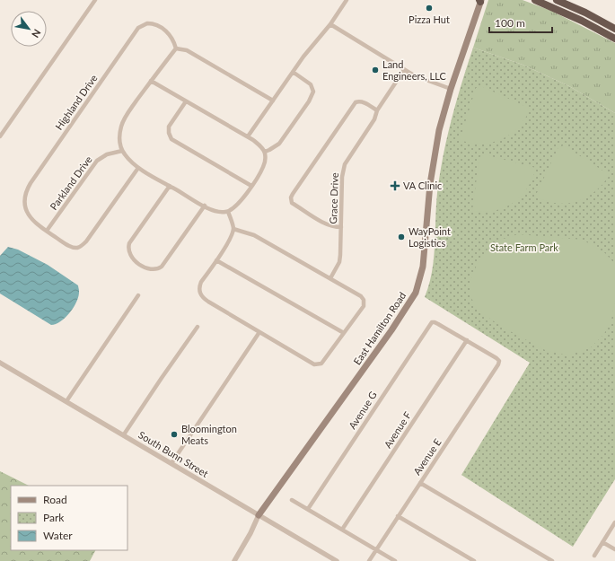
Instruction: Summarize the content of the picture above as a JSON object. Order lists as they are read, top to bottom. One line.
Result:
{"streets":{"main road":["East Hamilton Road"],"street":["Highland Drive","Parkland Drive","Grace Drive","Avenue G","Avenue F","South Bunn Street","Avenue E"]},"crossings":[["Highland Drive","Parkland Drive"],["East Hamilton Road","South Bunn Street"],["Avenue G","Avenue F"],["Avenue G","Avenue E"],["Avenue F","Avenue E"]],"parks":["State Farm Park"],"places":{"other":["Pizza Hut","Land Engineers, LLC","WayPoint Logistics","Bloomington Meats"],"health":["VA Clinic"]},"legend":["Road","Park","Water"],"scale_bar":"100 m","north":"bottom right"}
